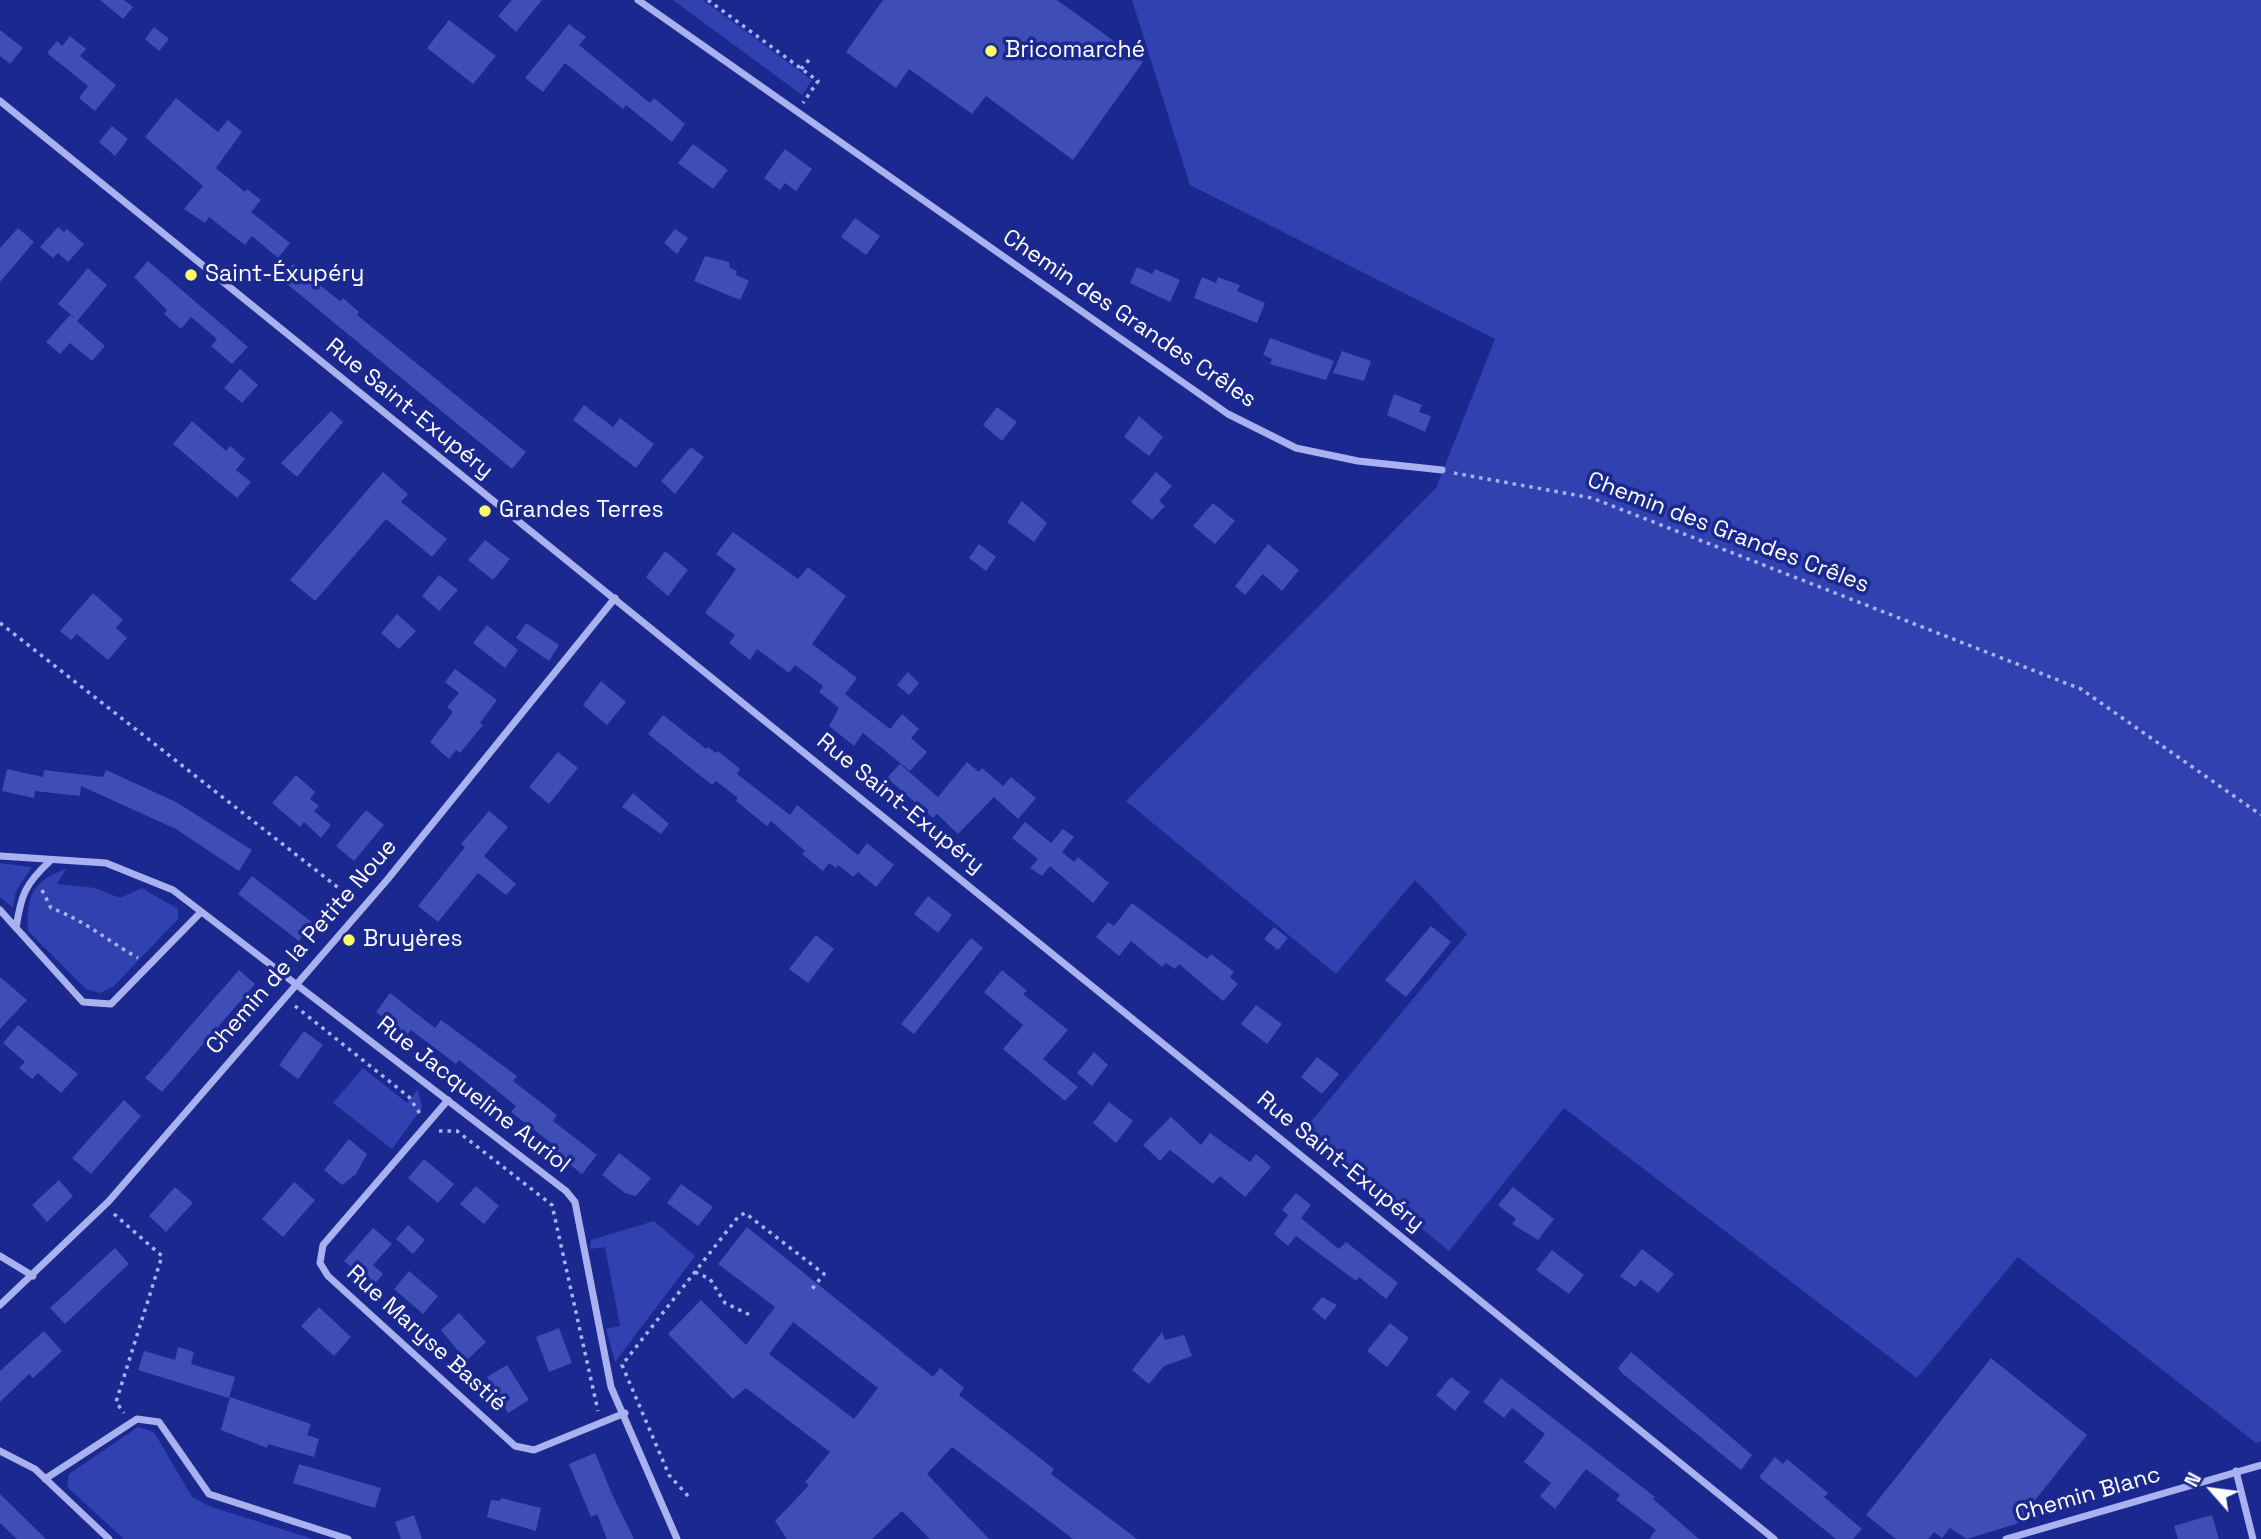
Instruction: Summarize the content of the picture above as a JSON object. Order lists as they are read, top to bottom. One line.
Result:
{"streets":{"street":["Chemin des Grandes Crêles","Rue Saint-Exupéry","Chemin de la Petite Noue","Rue Jacqueline Auriol","Rue Maryse Bastié","Chemin Blanc"]},"crossings":[["Rue Saint-Exupéry","Chemin de la Petite Noue"],["Chemin de la Petite Noue","Rue Jacqueline Auriol"],["Rue Jacqueline Auriol","Rue Maryse Bastié"]],"places":["Bricomarché","Saint-Éxupéry","Grandes Terres","Bruyères"],"north":"top left"}
